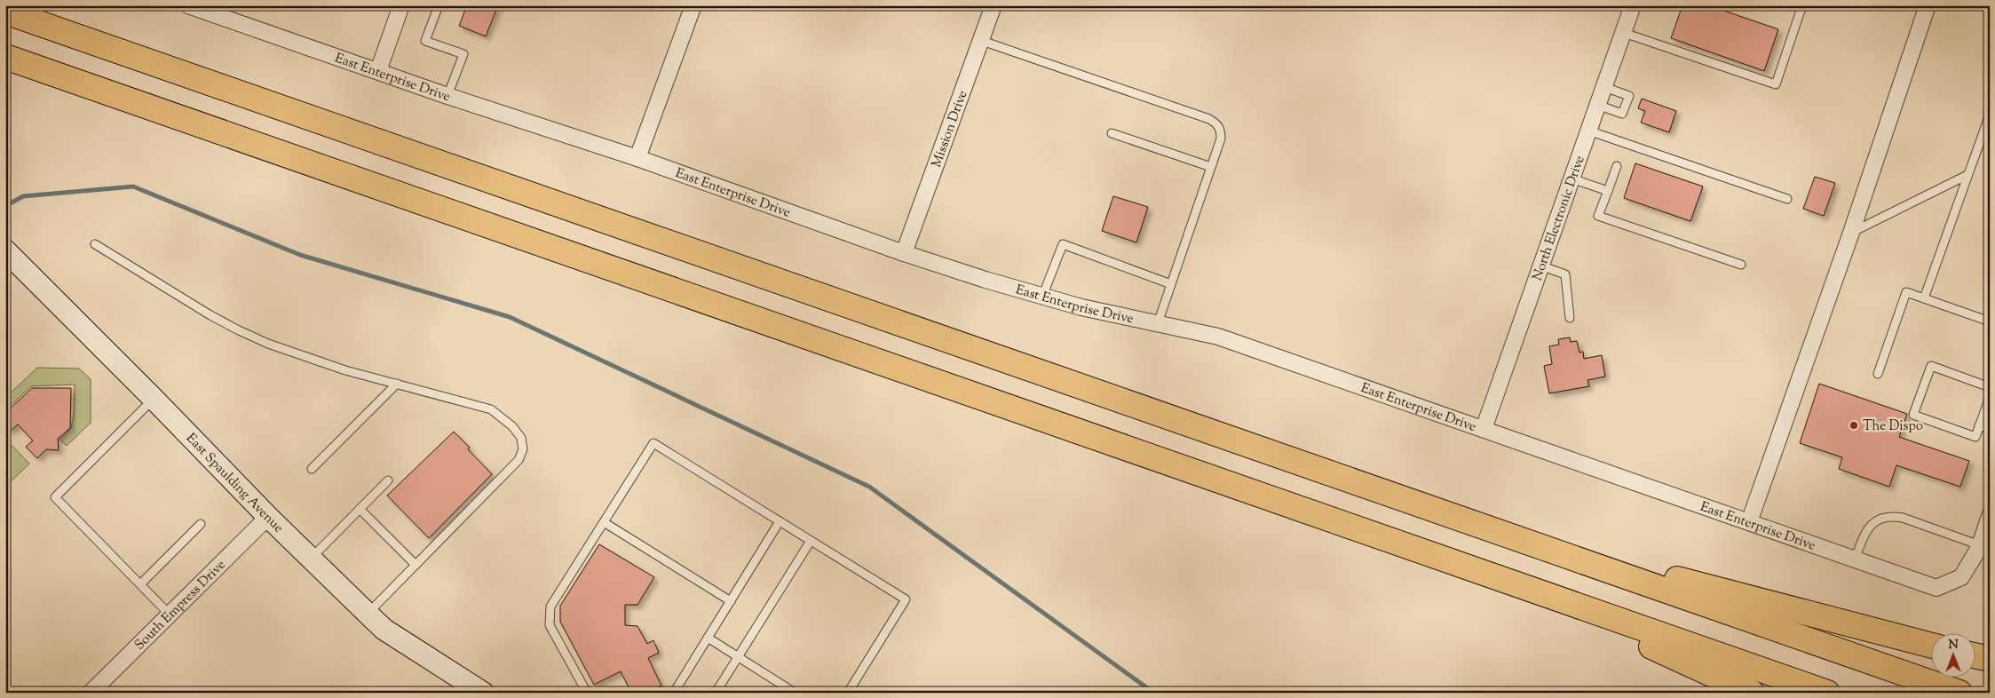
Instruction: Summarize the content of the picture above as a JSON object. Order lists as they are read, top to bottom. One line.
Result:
{"streets":{"street":["East Enterprise Drive","Mission Drive","North Electronic Drive","East Spaulding Avenue","South Empress Drive"]},"crossings":[["East Enterprise Drive","Mission Drive"],["East Enterprise Drive","North Electronic Drive"],["East Spaulding Avenue","South Empress Drive"]],"places":["The Dispo"],"north":"top"}
